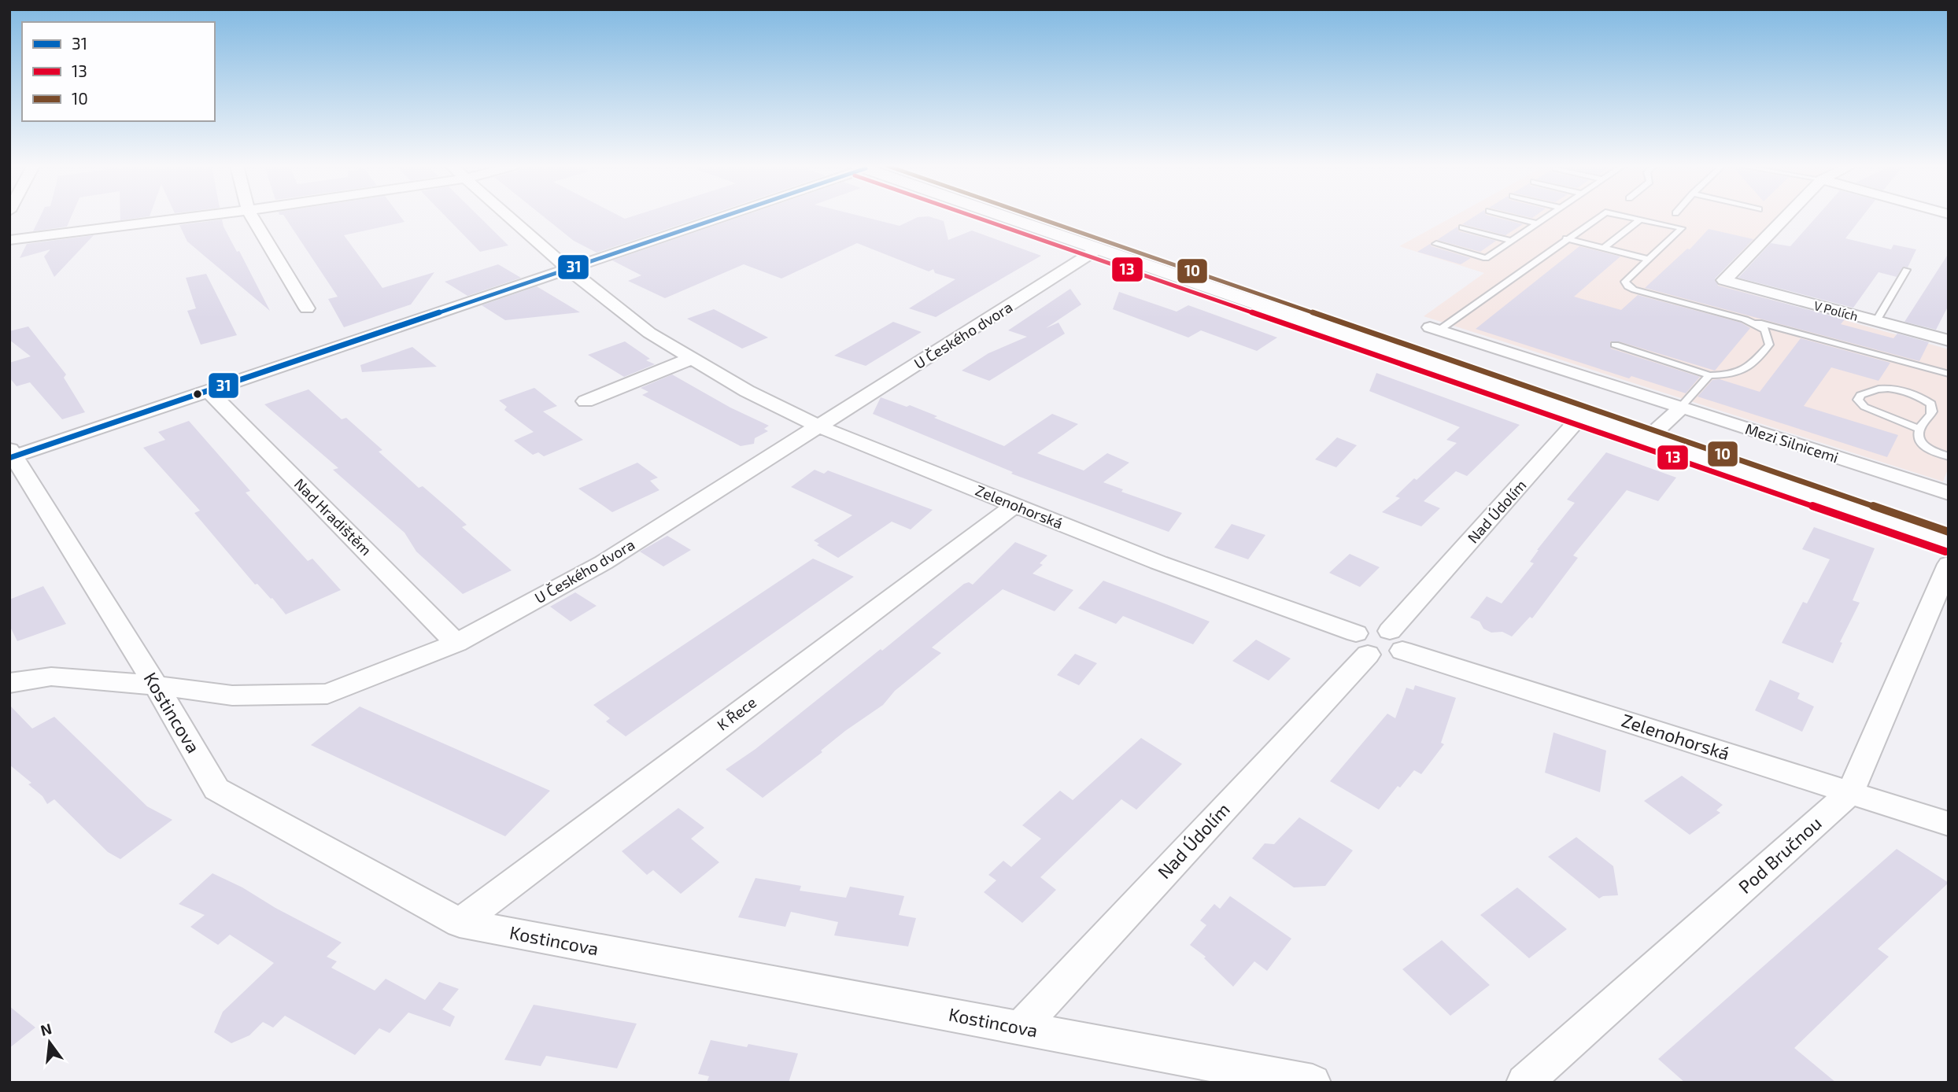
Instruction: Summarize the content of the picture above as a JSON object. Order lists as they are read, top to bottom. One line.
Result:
{"streets":{"street":["V Polích","U Českého dvora","Mezi Silnicemi","Zelenohorská","Nad Údolím","Nad Hradištěm","Kostincova","K Řece","Pod Bručnou"]},"crossings":[["U Českého dvora","Zelenohorská"],["U Českého dvora","Nad Hradištěm"],["U Českého dvora","Kostincova"],["Zelenohorská","Nad Údolím"],["Zelenohorská","K Řece"],["Zelenohorská","Pod Bručnou"],["Nad Údolím","Kostincova"],["Kostincova","K Řece"]],"lines":["transit line 31","transit line 13","transit line 10"],"legend":["31","13","10"],"north":"top"}
